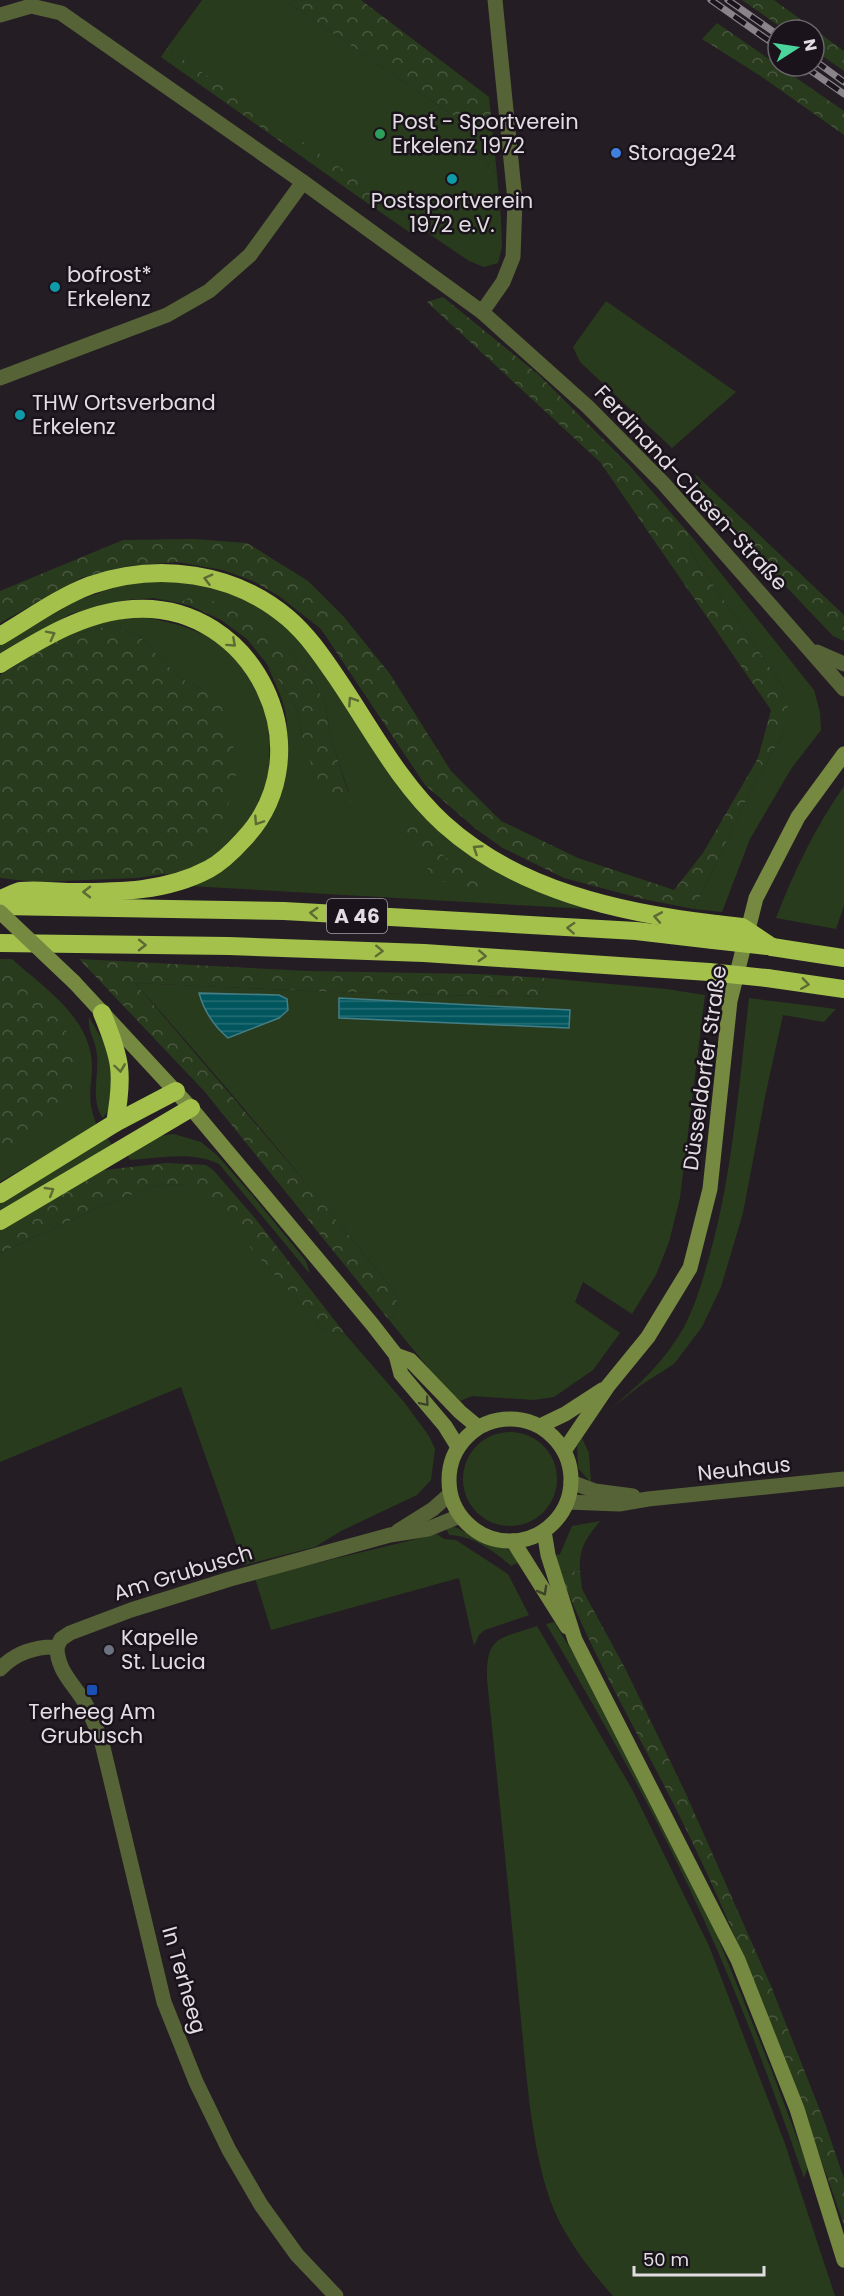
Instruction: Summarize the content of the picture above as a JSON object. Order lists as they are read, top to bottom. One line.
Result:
{"streets":{"highway":["A 46"],"main road":["Düsseldorfer Straße"],"street":["Ferdinand-Clasen-Straße","Neuhaus","Am Grubusch","In Terheeg"]},"crossings":[["Düsseldorfer Straße","Neuhaus"],["Düsseldorfer Straße","Am Grubusch"],["Neuhaus","Am Grubusch"],["Am Grubusch","In Terheeg"]],"places":{"other":["Post - Sportverein Erkelenz 1972","Storage24","Postsportverein 1972 e.V.","bofrost* Erkelenz","THW Ortsverband Erkelenz","Kapelle St. Lucia"],"transit":["Terheeg Am Grubusch"]},"scale_bar":"50 m","north":"right"}
